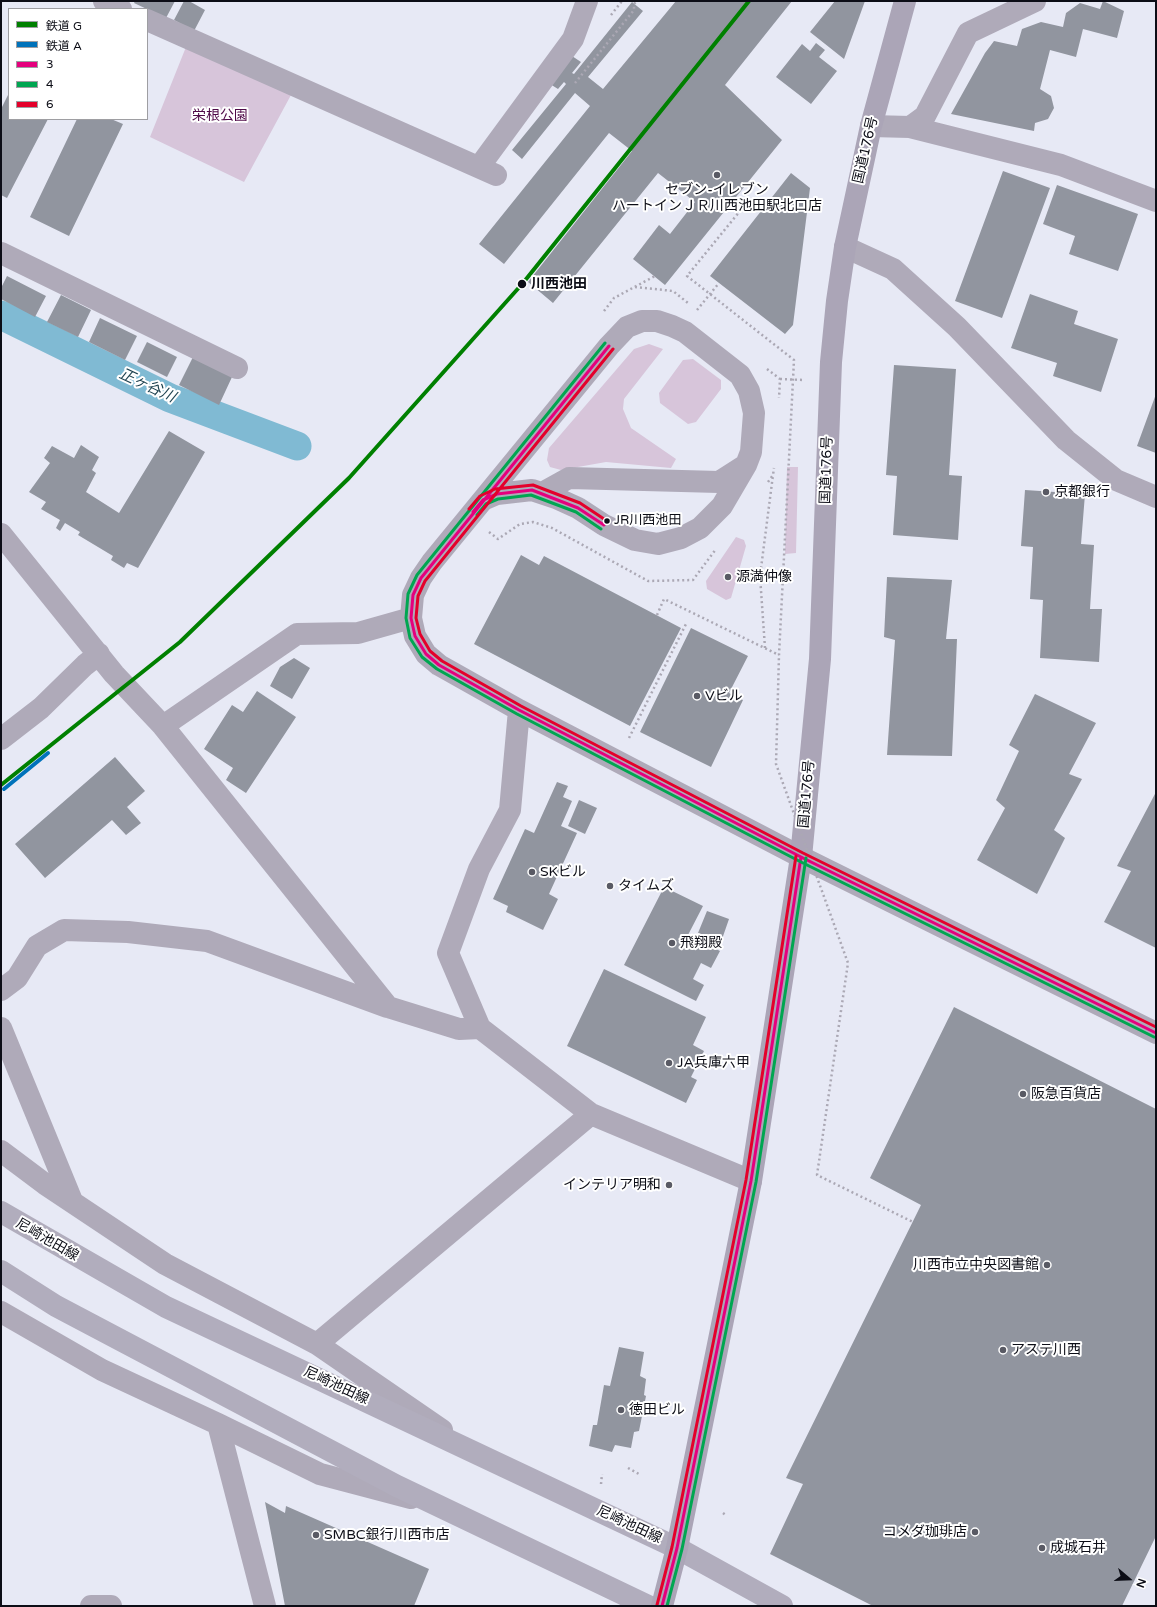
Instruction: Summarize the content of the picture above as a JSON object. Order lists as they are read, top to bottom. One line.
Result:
{"streets":{"highway":["国道176号"],"main road":["尼崎池田線"]},"crossings":[["国道176号","尼崎池田線"]],"water":["正ヶ谷川"],"parks":["栄根公園"],"places":["セブン-イレブン ハートインＪＲ川西池田駅北口店","川西池田","京都銀行","JR川西池田","源満仲像","Vビル","SKビル","タイムズ","飛翔殿","JA兵庫六甲","阪急百貨店","インテリア明和","川西市立中央図書館","アステ川西","徳田ビル","コメダ珈琲店","SMBC銀行川西市店","成城石井"],"lines":["rail line G","transit line 4","transit line 3","transit line 6","rail line A"],"legend":["鉄道 G","鉄道 A","3","4","6"],"north":"right"}
